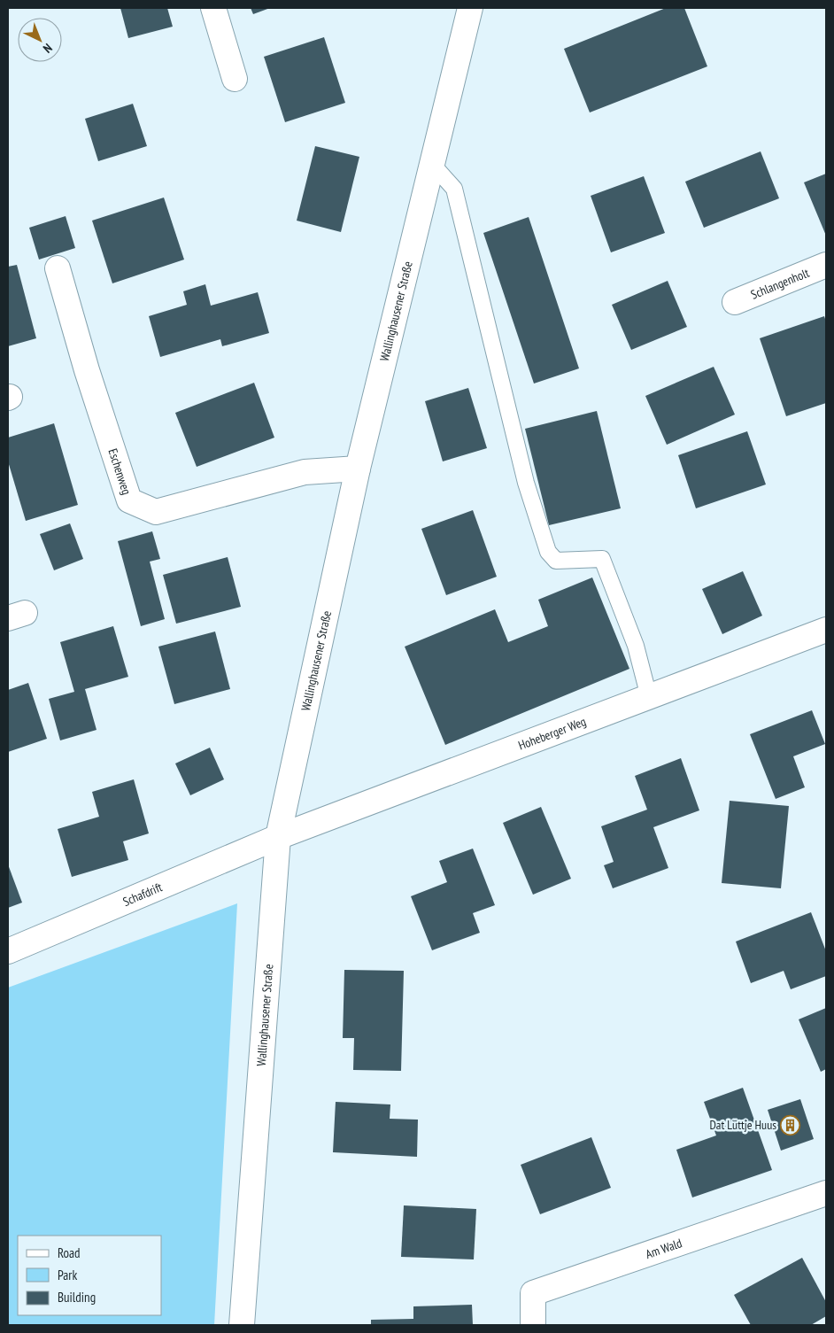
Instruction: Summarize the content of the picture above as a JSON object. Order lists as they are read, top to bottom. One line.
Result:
{"streets":{"street":["Schlangenholt","Wallinghausener Straße","Eschenweg","Hoheberger Weg","Schafdrift","Am Wald"]},"crossings":[["Wallinghausener Straße","Eschenweg"],["Wallinghausener Straße","Hoheberger Weg"],["Wallinghausener Straße","Schafdrift"],["Hoheberger Weg","Schafdrift"]],"places":{"building":["Dat Lüttje Huus"]},"legend":["Road","Park","Building"],"north":"bottom right"}
